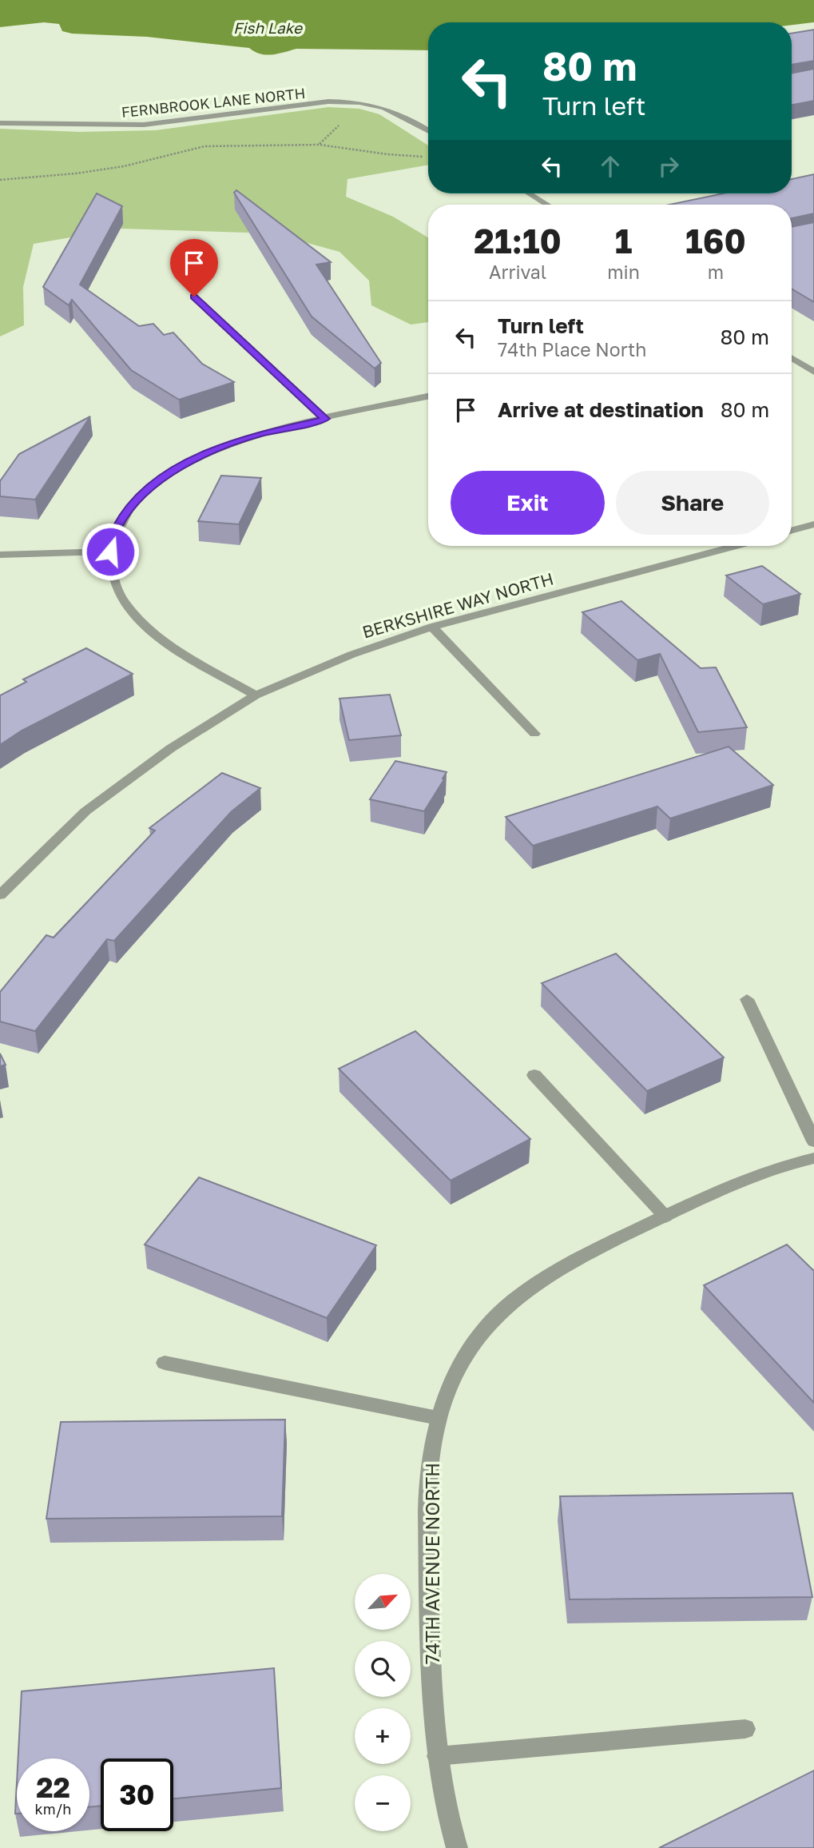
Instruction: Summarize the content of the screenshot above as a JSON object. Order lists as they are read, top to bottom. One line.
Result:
{"streets":{"street":["FERNBROOK LANE NORTH","BERKSHIRE WAY NORTH","74TH AVENUE NORTH"]},"water":["Fish Lake"],"north":"top right","page":{"turn":["80 m","Turn left"],"eta":["21:10","Arrival","1","min","160","m"],"list":[{"name":"Turn left","note":"74th Place North","value":"80 m"},{"name":"Arrive at destination","value":"80 m"}],"buttons":["Exit","Share"],"map_buttons":["+","−"],"speed":"22 km/h","limit":"30"}}
